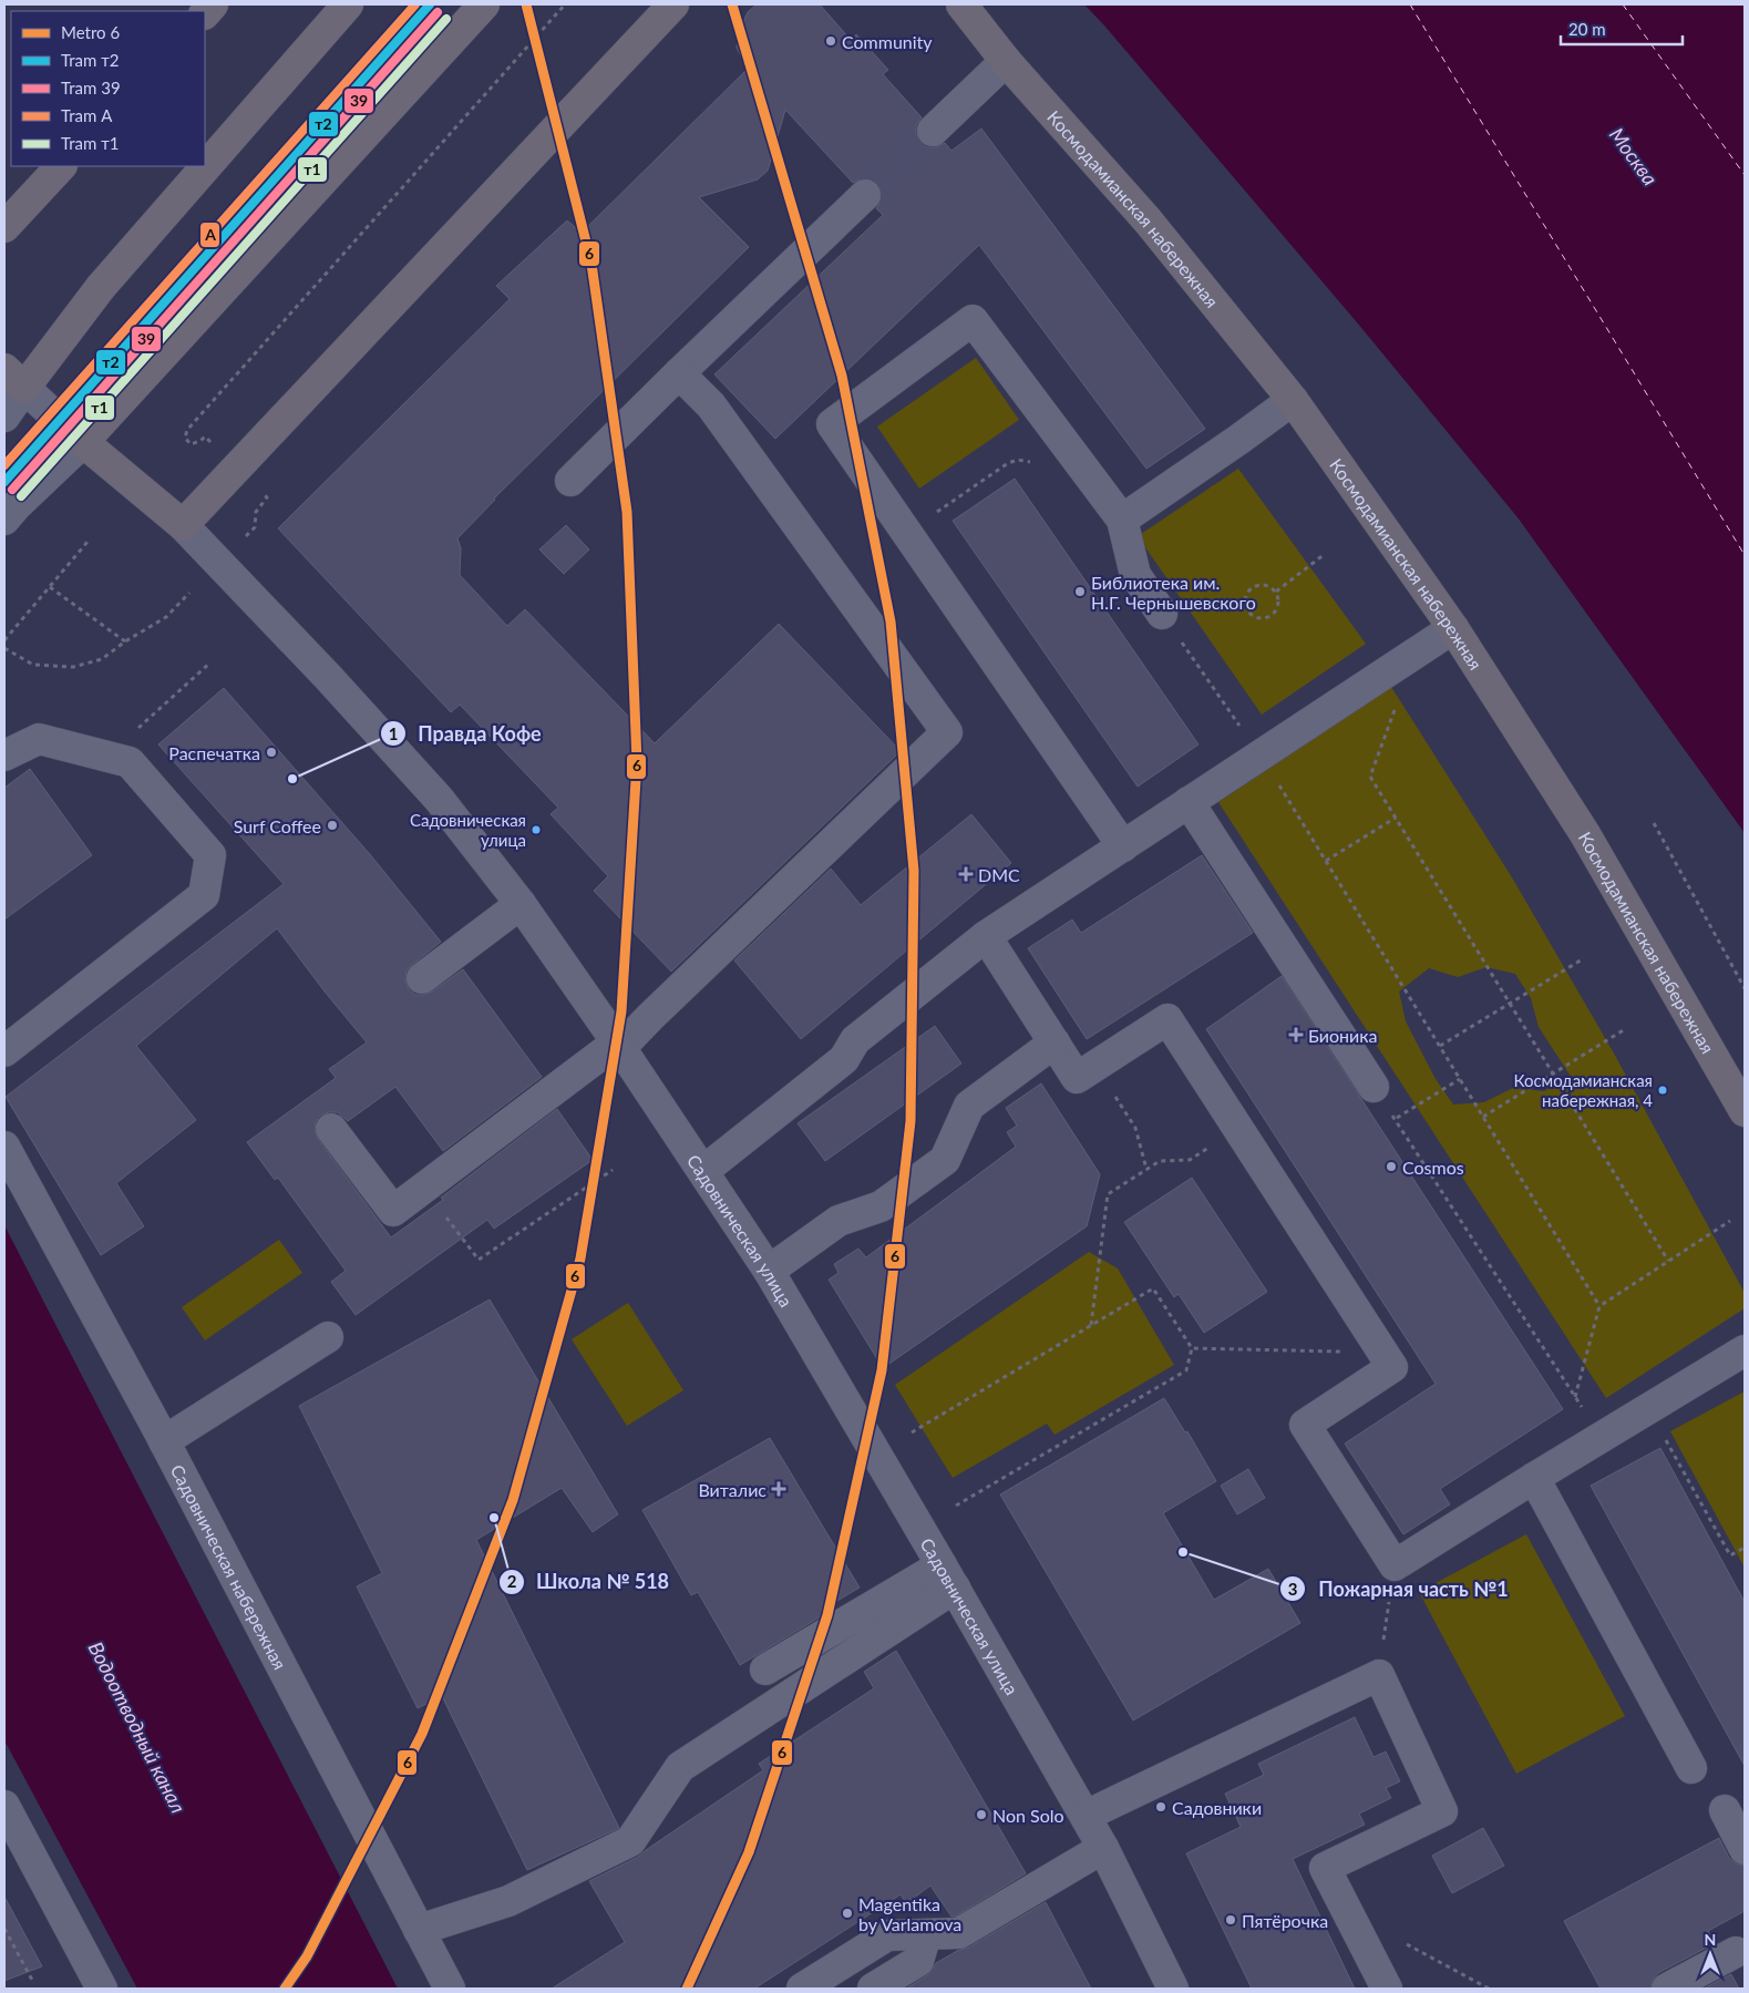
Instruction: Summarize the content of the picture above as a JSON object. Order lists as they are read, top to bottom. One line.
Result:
{"streets":{"main road":["Космодамианская набережная","Садовническая улица"],"street":["Садовническая набережная"]},"water":["Москва","Водоотводный канал"],"places":{"other":["Community","Библиотека им. Н.Г. Чернышевского","Распечатка","Правда Кофе","Surf Coffee","Садовническая улица","Космодамианская набережная, 4","Cosmos","Школа № 518","Пожарная часть №1","Садовники","Non Solo","Magentika by Varlamova","Пятёрочка"],"health":["DMC","Бионика","Виталис"]},"lines":["metro line 6","tram line т2","tram line А","tram line 39","tram line т1"],"legend":["Metro 6","Tram т2","Tram 39","Tram А","Tram т1"],"scale_bar":"20 m","north":"top"}
